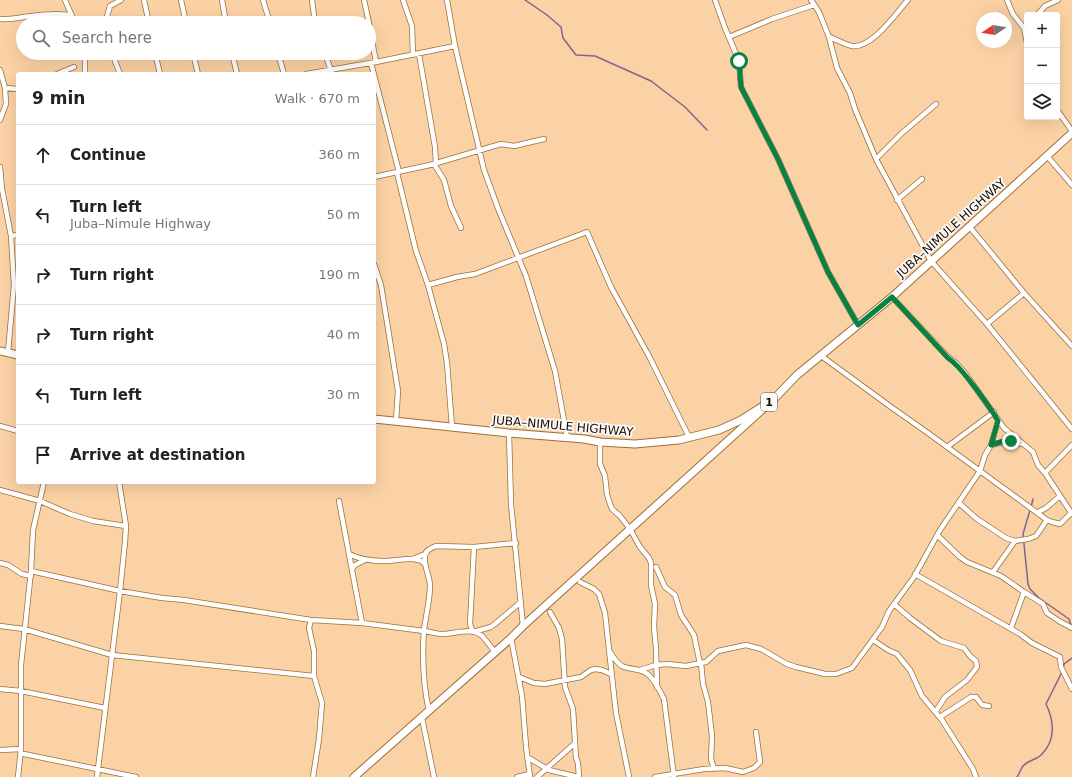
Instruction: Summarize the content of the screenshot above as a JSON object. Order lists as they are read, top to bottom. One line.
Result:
{"streets":{"main road":["JUBA–NIMULE HIGHWAY","1"]},"north":"left","page":{"map_buttons":["+","−"],"search":"Search here","heading":["9 min","Walk · 670 m"],"list":[["Continue","360 m"],["Turn left","Juba–Nimule Highway","50 m"],["Turn right","190 m"],["Turn right","40 m"],["Turn left","30 m"],"Arrive at destination"]}}
